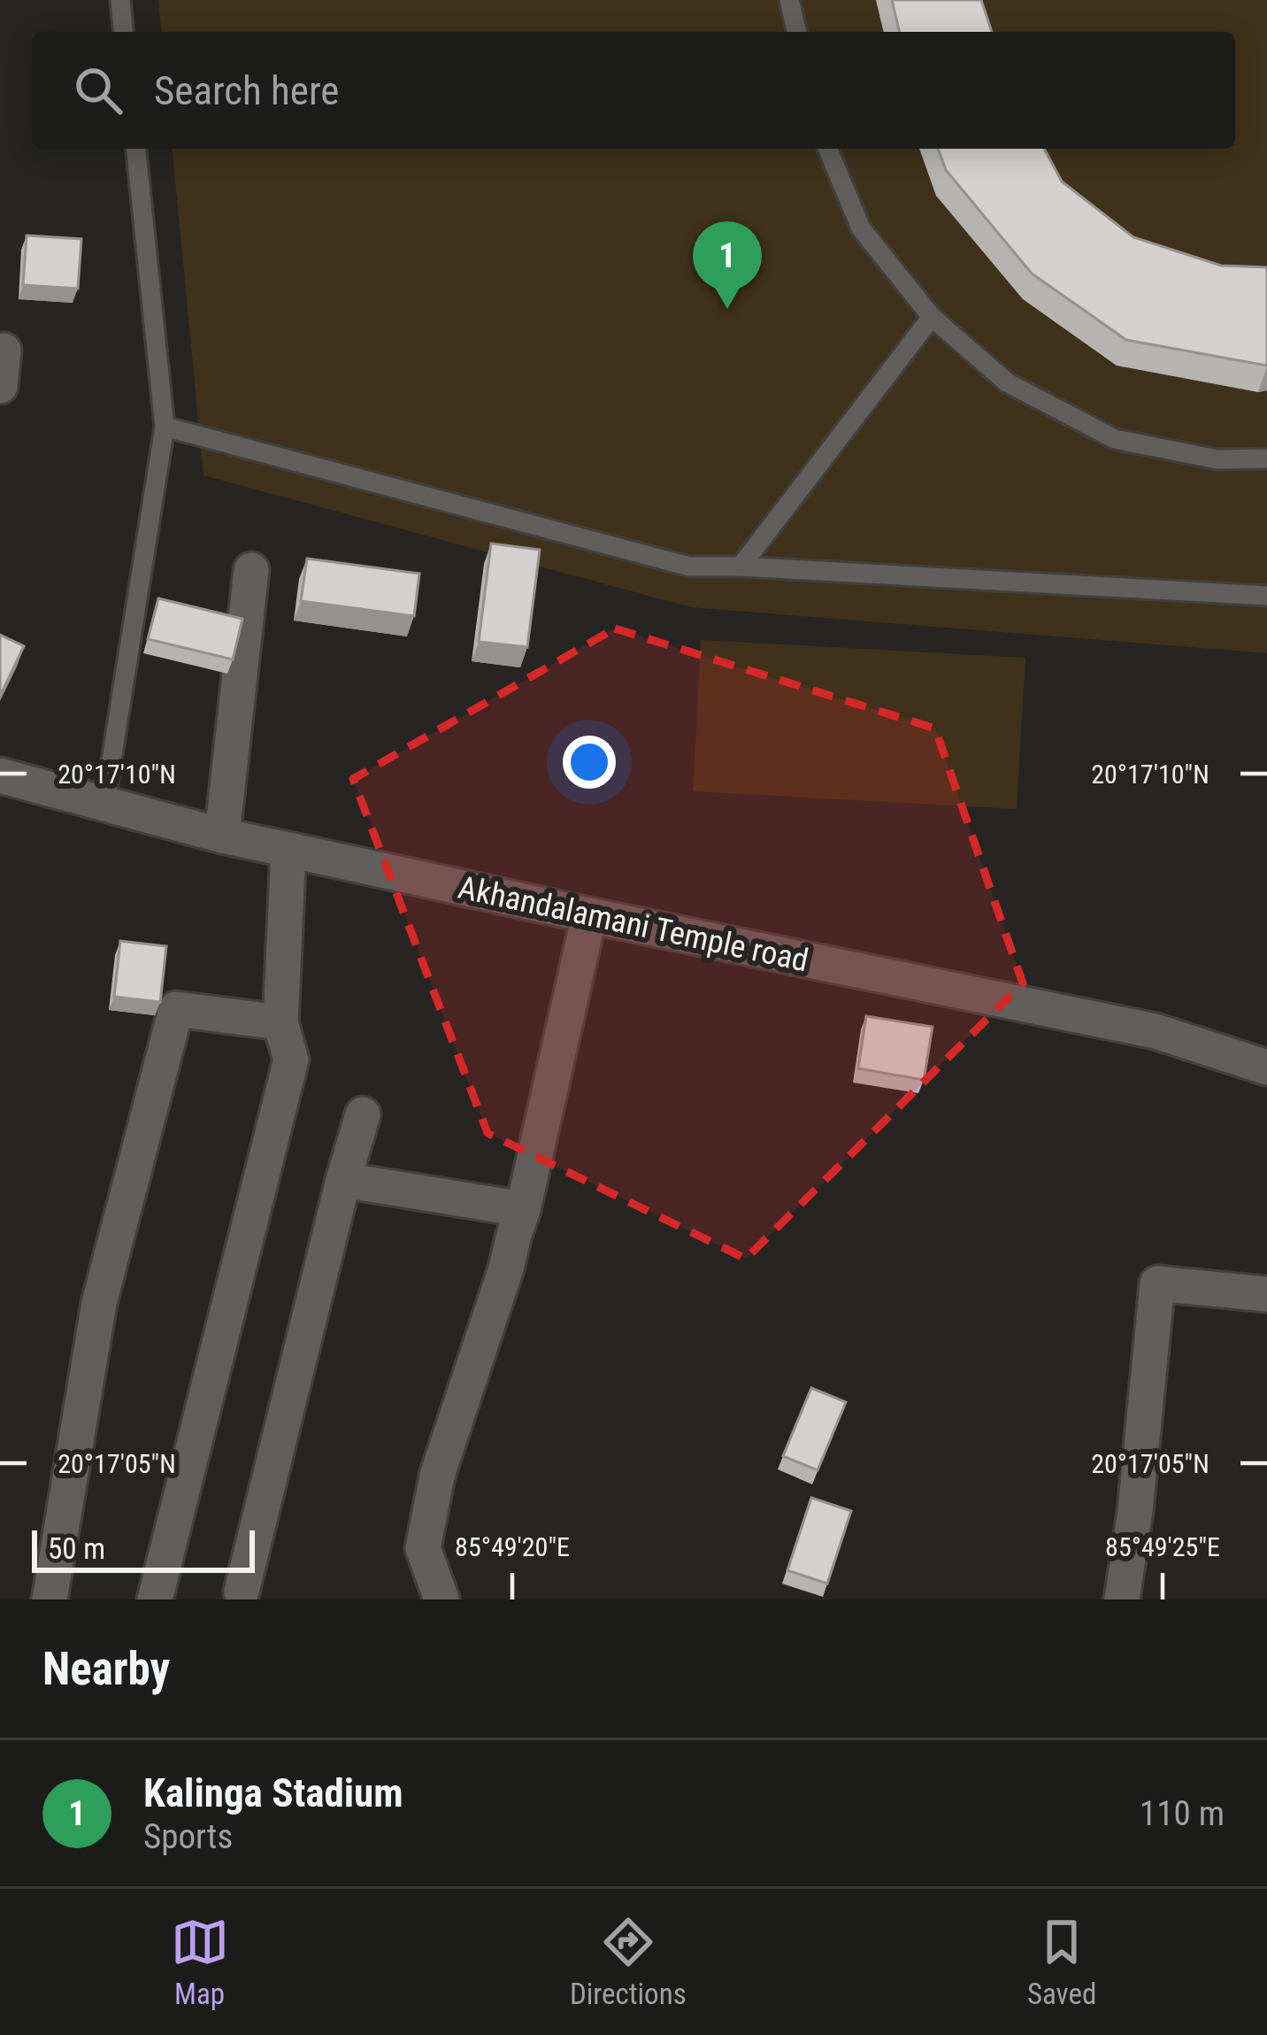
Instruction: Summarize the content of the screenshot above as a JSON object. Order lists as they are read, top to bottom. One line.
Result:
{"streets":{"street":["Akhandalamani Temple road"]},"scale_bar":"50 m","page":{"search":"Search here","pins":"1","scale":"50 m","heading":"Nearby","list":[{"mark":"1","name":"Kalinga Stadium","note":"Sports","value":"110 m"}],"nav":["Map","Directions","Saved"]},"coordinates":["20°17'10\"N","20°17'05\"N","85°49'20\"E","85°49'25\"E"]}
